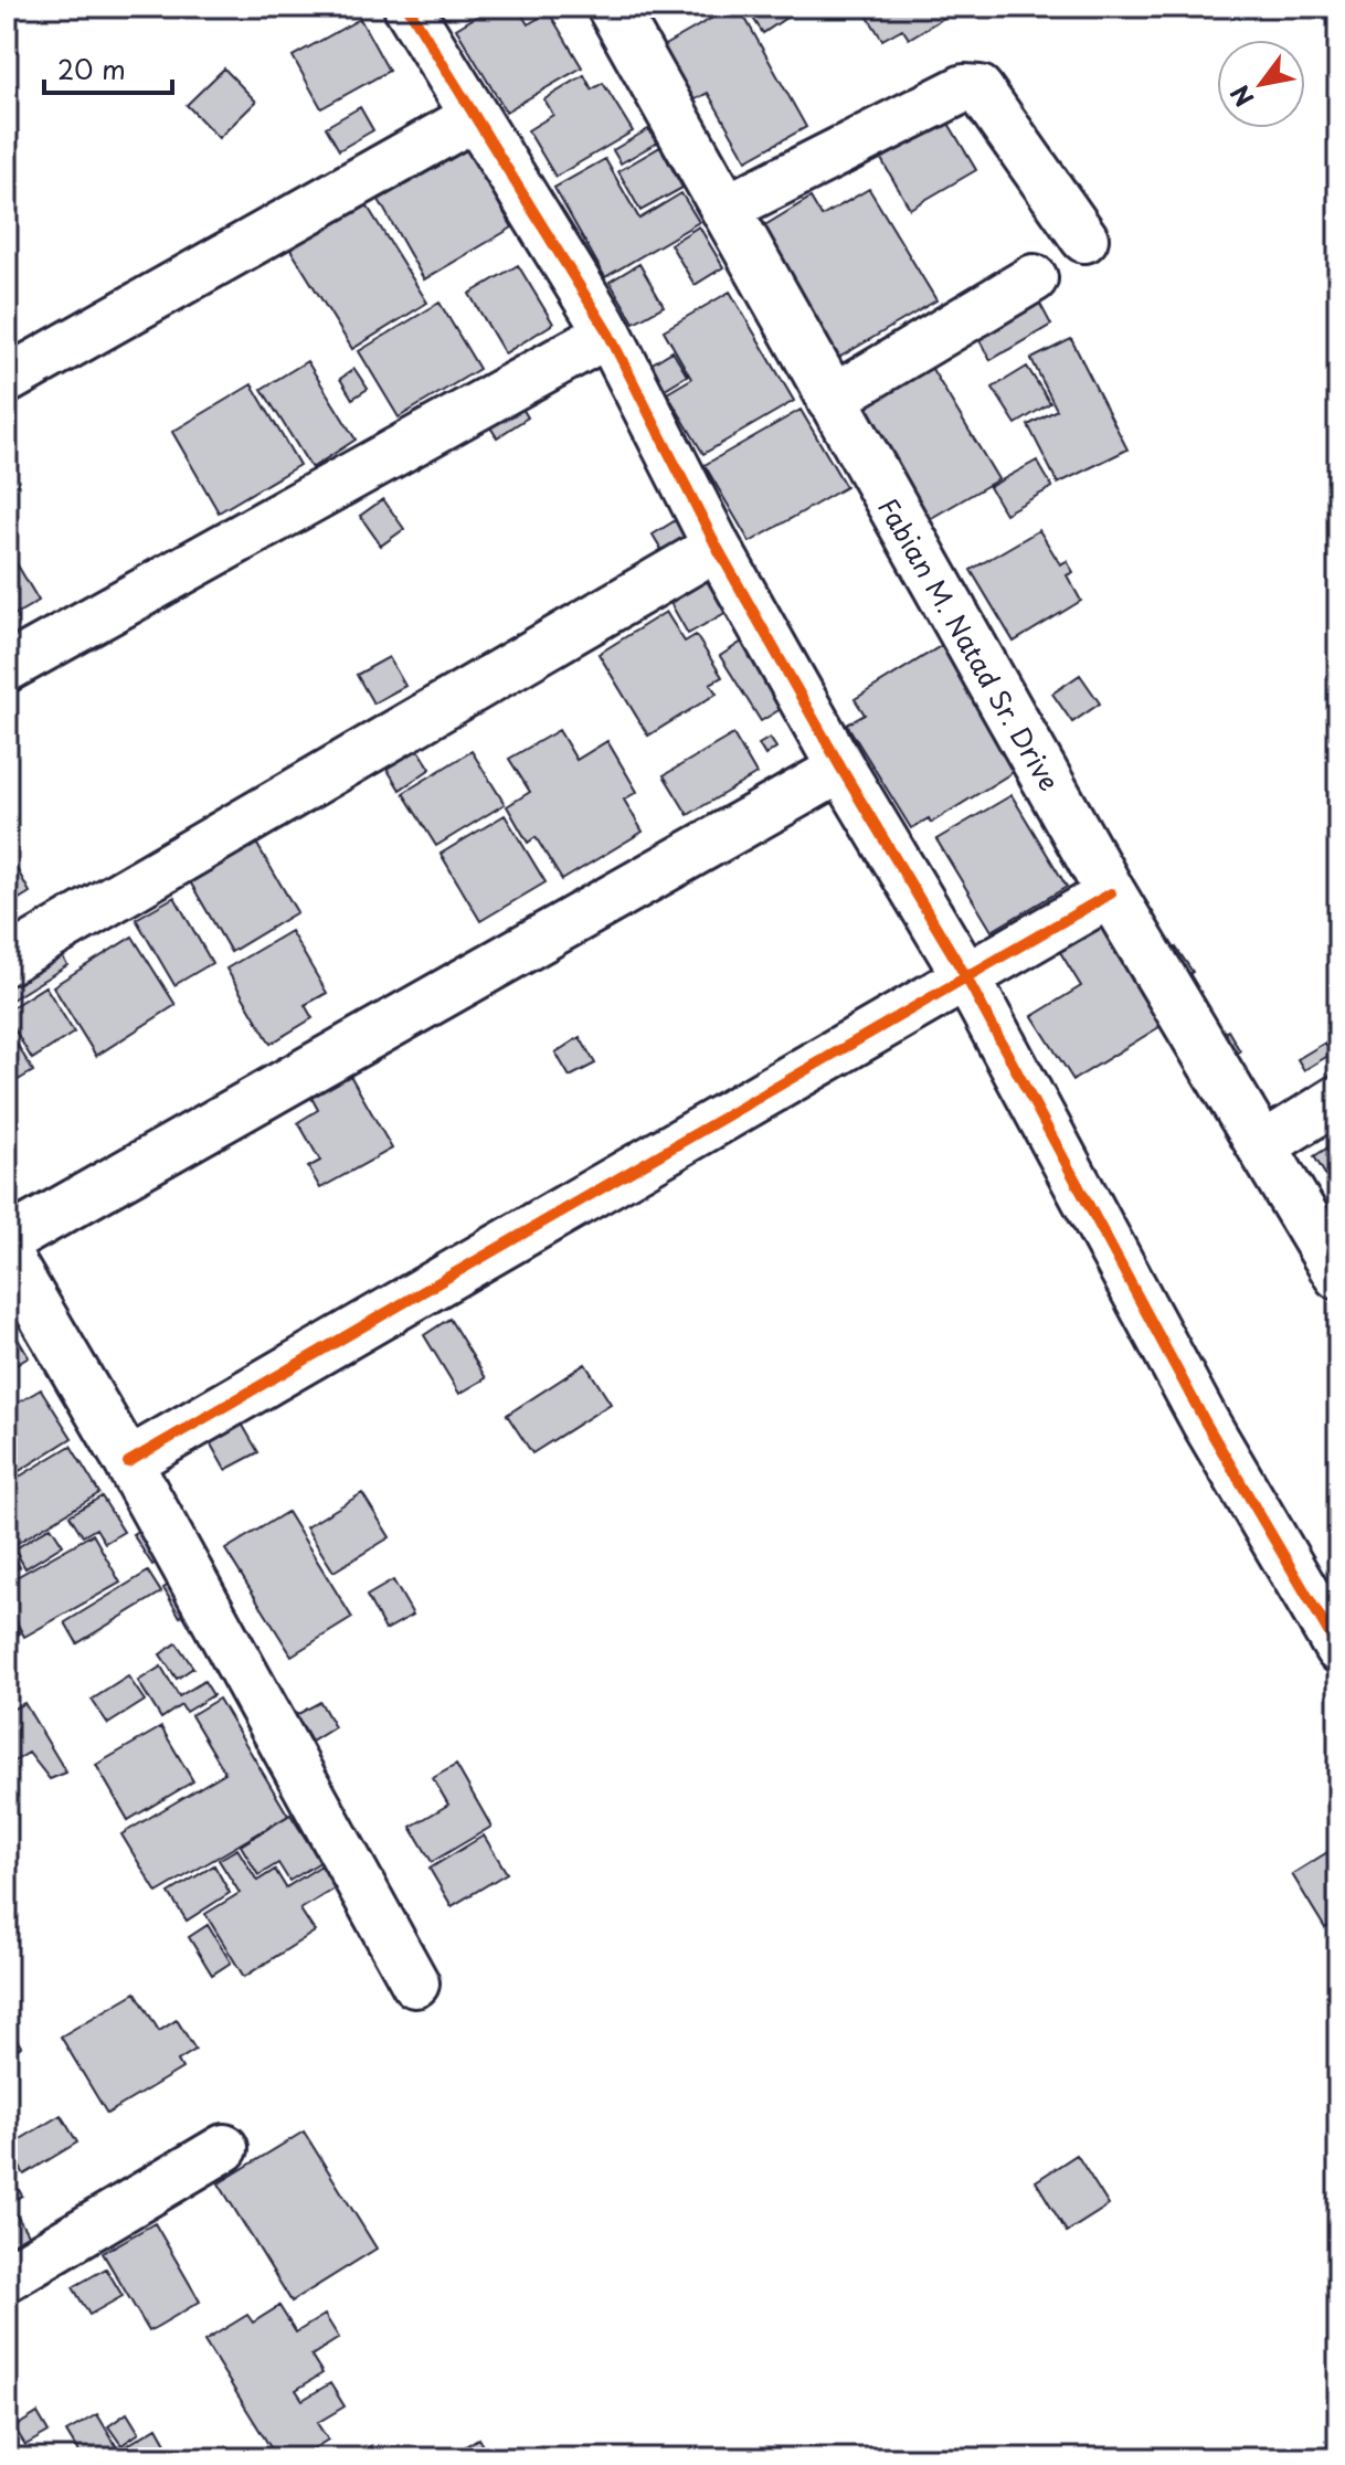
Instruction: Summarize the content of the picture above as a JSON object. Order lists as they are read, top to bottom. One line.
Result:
{"streets":{"street":["Fabian M. Natad Sr. Drive"]},"scale_bar":"20 m","north":"bottom left"}
